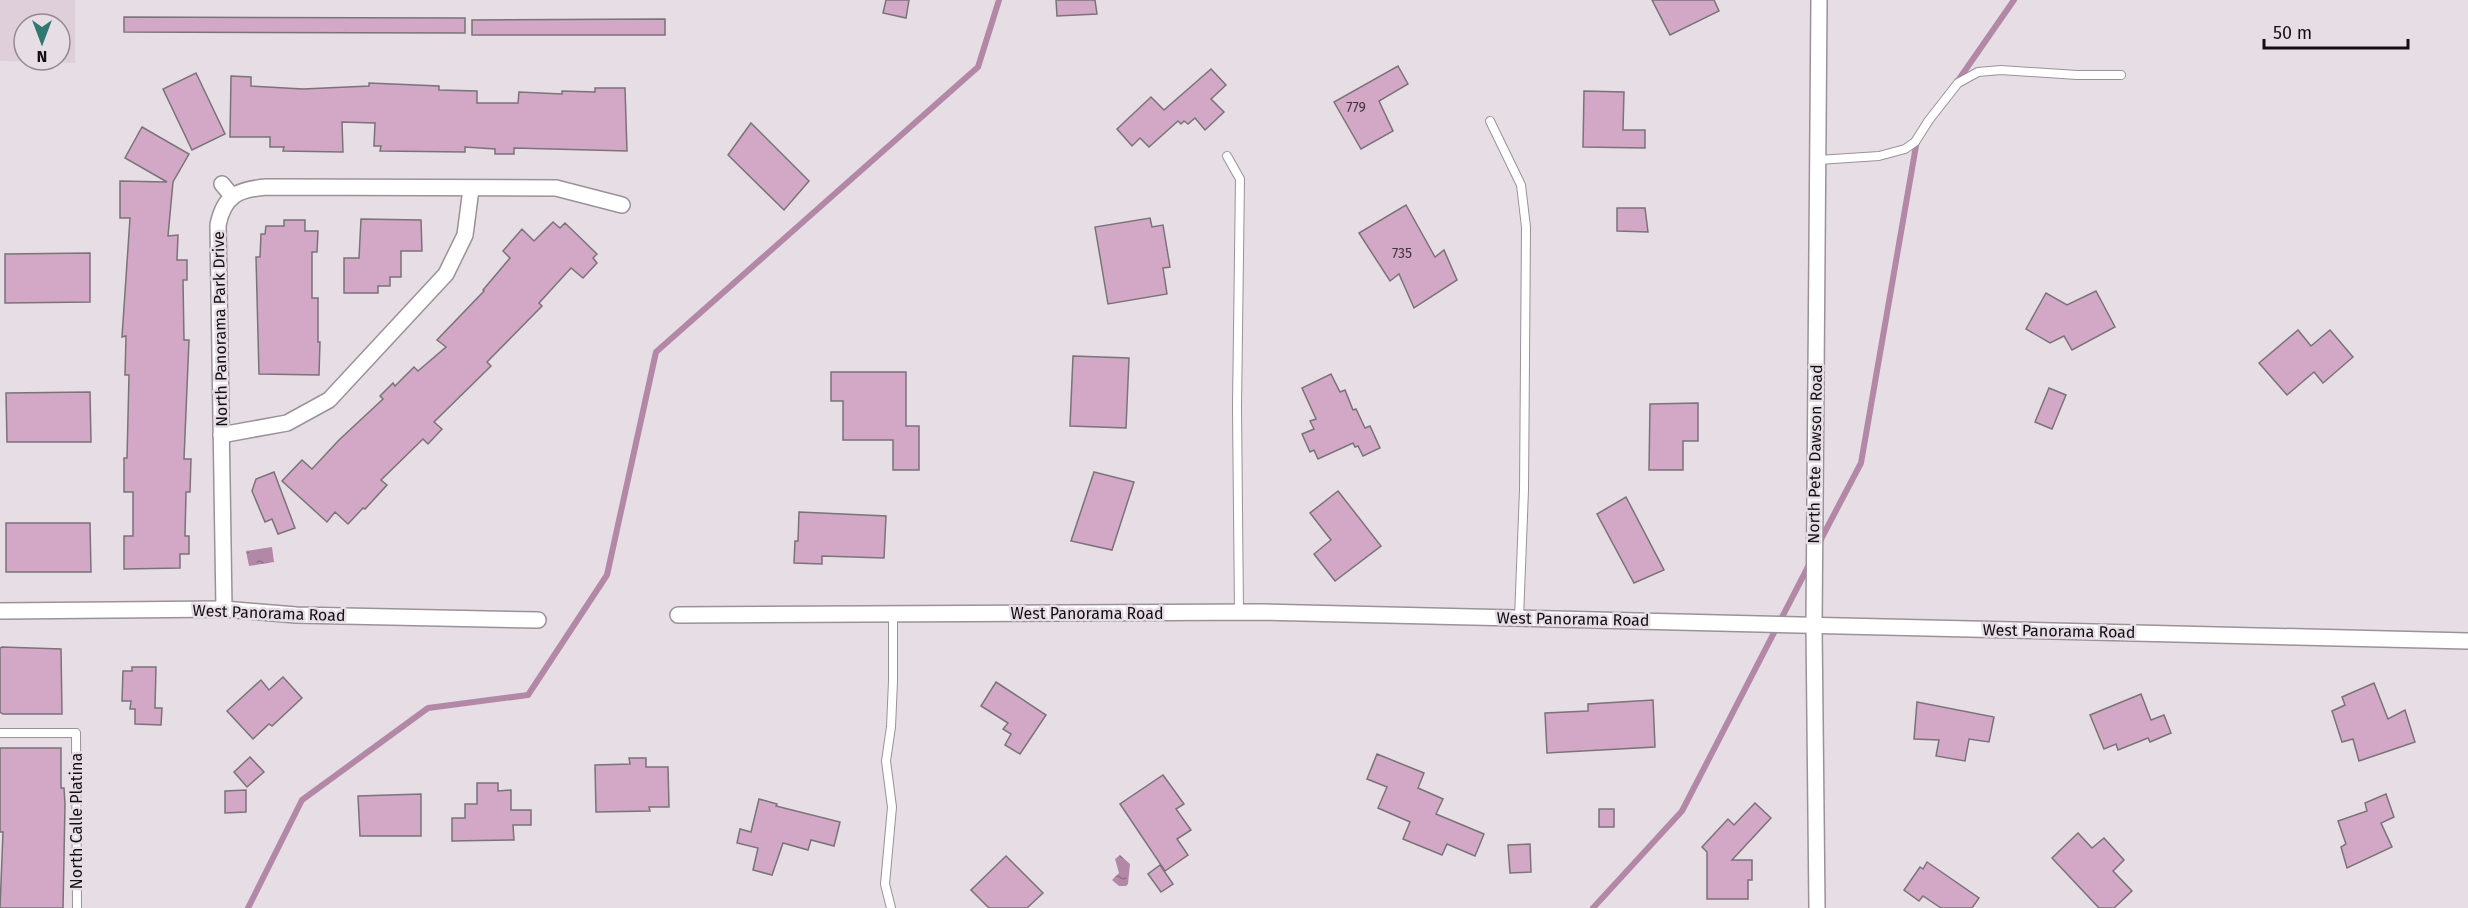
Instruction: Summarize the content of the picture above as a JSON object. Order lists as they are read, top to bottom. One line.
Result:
{"streets":{"street":["North Panorama Park Drive","North Pete Dawson Road","West Panorama Road"],"lane":["North Calle Platina"]},"crossings":[["North Panorama Park Drive","West Panorama Road"],["North Pete Dawson Road","West Panorama Road"]],"house_numbers":["779","735"],"scale_bar":"50 m","north":"bottom"}
